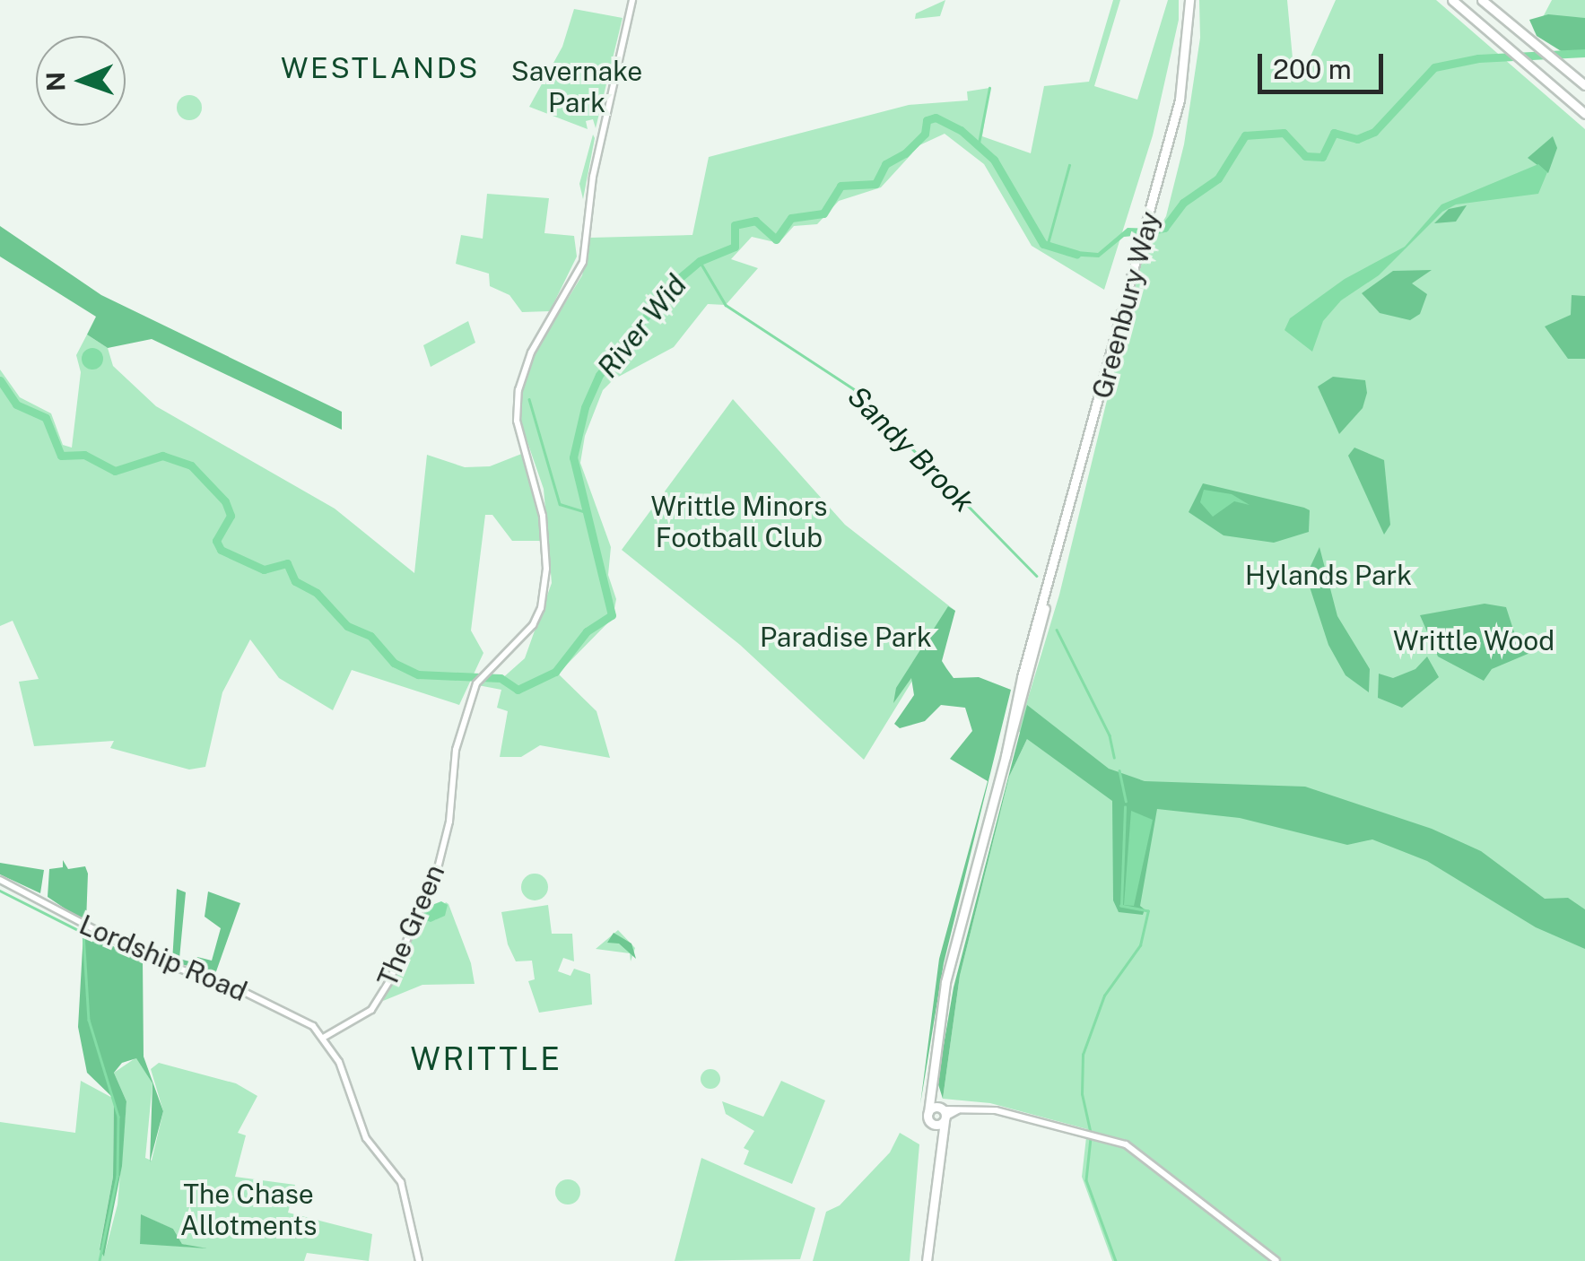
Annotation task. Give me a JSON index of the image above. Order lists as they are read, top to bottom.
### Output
{
  "streets": {
    "highway": ["Greenbury Way"],
    "street": ["The Green", "Lordship Road"]
  },
  "crossings": [
    ["The Green", "Lordship Road"]
  ],
  "districts": ["WESTLANDS", "WRITTLE"],
  "water": ["River Wid", "Sandy Brook"],
  "parks": [
    "Savernake Park",
    "Writtle Minors Football Club",
    "Hylands Park",
    "Paradise Park",
    "Writtle Wood",
    "The Chase Allotments"
  ],
  "scale_bar": "200 m",
  "north": "left"
}
